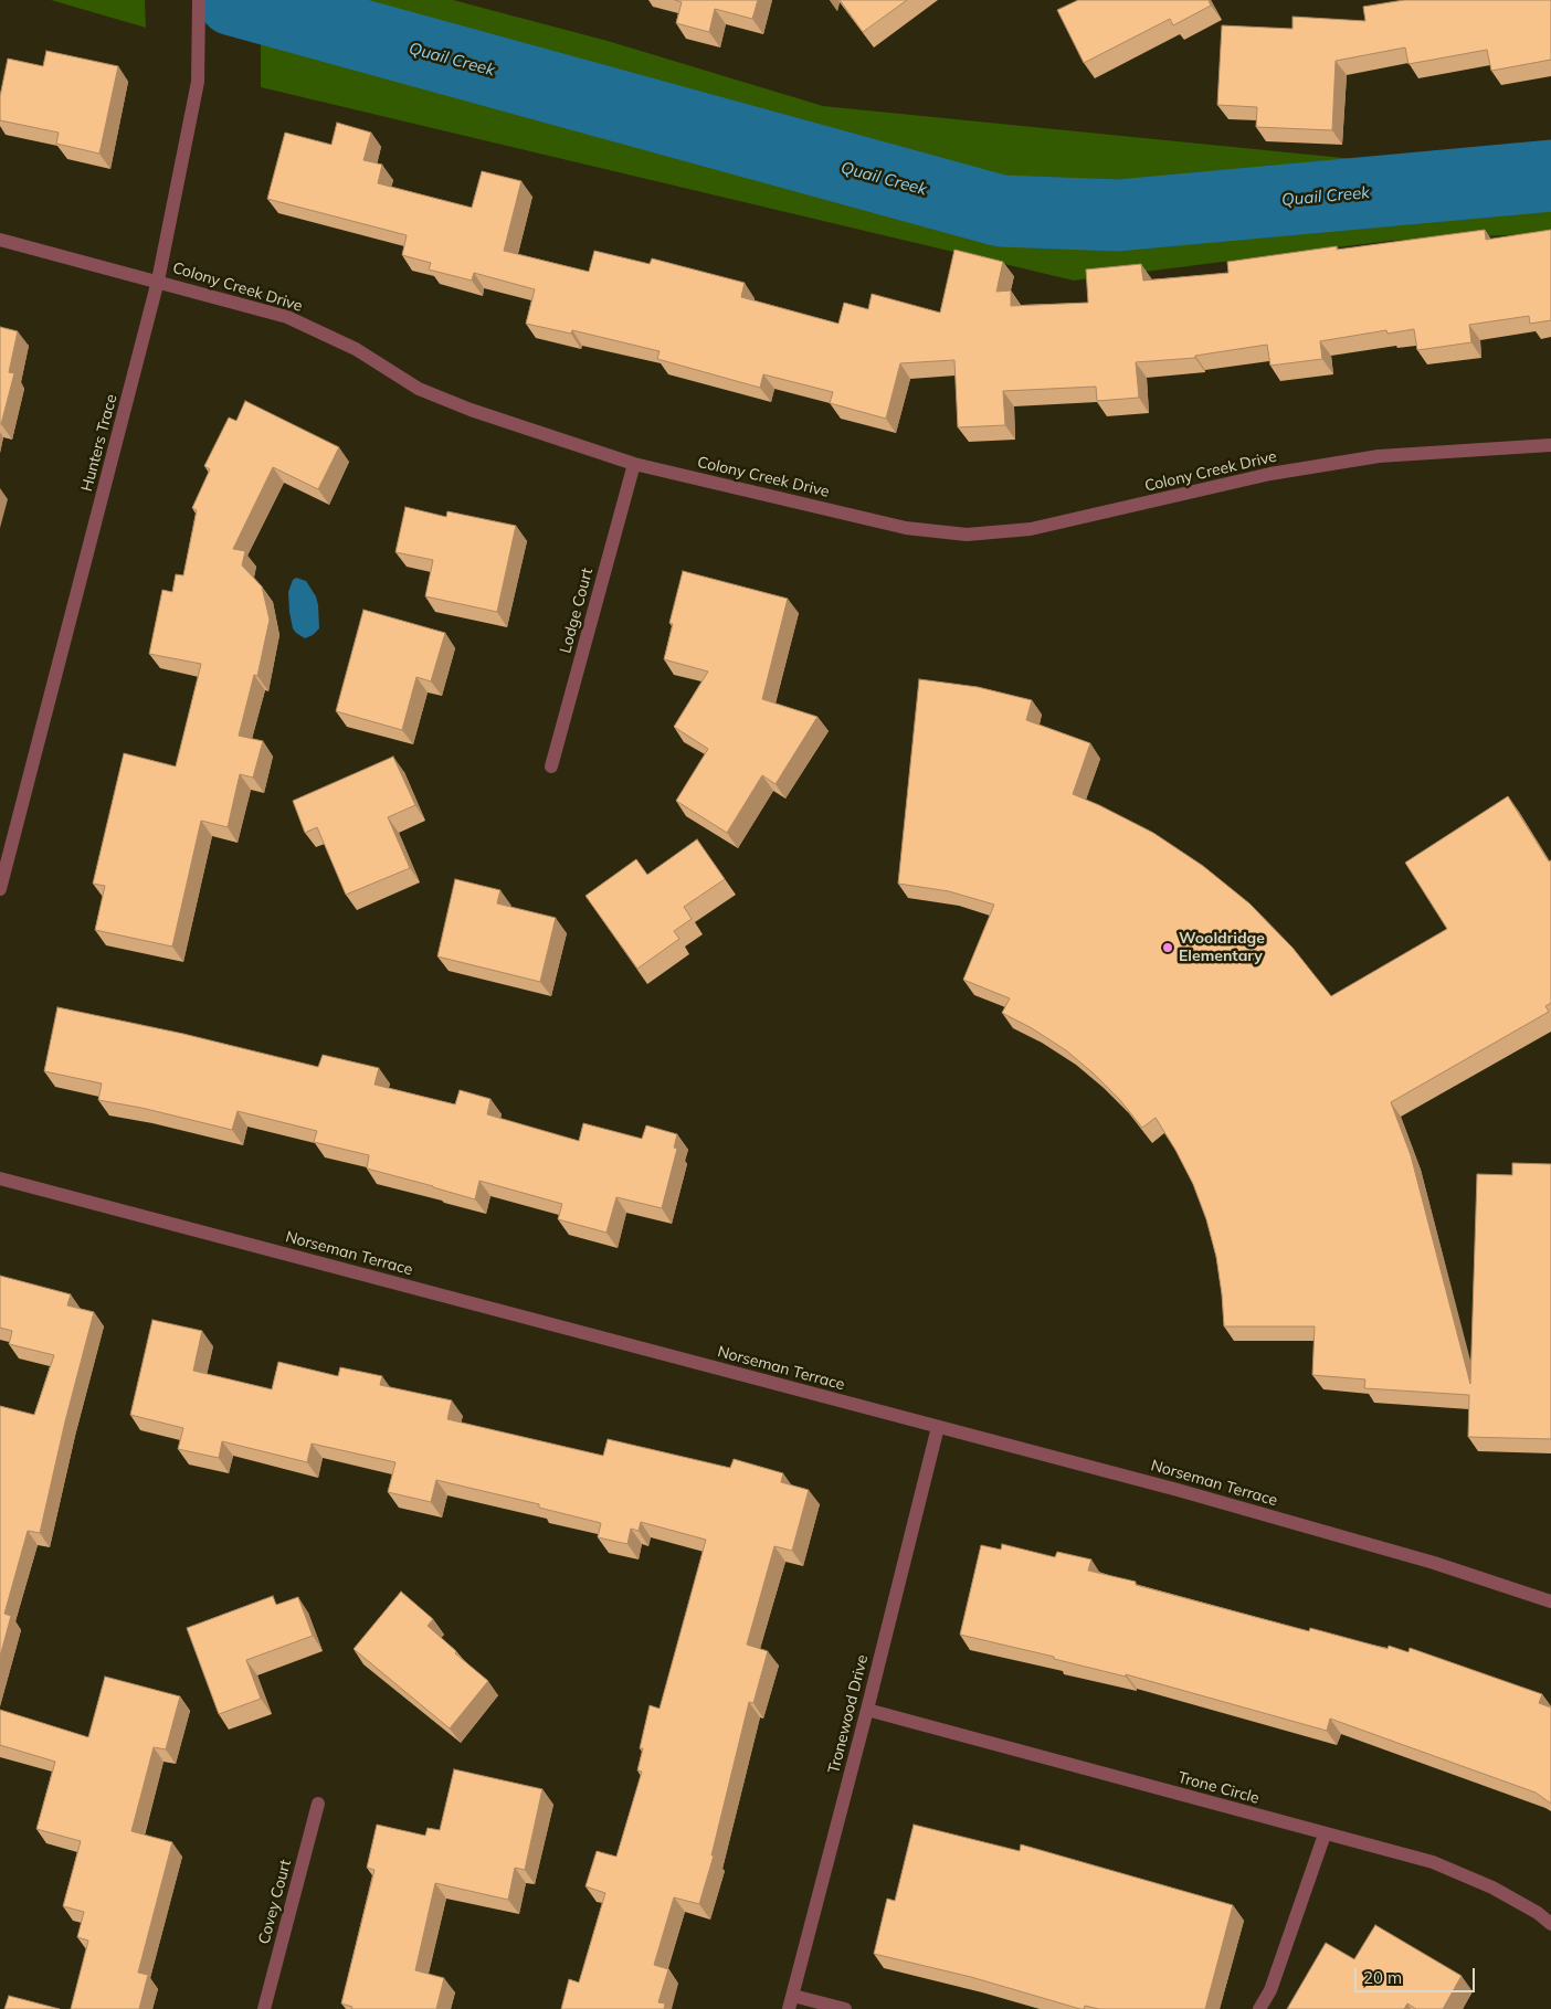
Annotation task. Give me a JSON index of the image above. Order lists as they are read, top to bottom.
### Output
{
  "streets": {
    "street": [
      "Colony Creek Drive",
      "Hunters Trace",
      "Lodge Court",
      "Norseman Terrace",
      "Tronewood Drive",
      "Trone Circle",
      "Covey Court"
    ]
  },
  "crossings": [
    ["Colony Creek Drive", "Hunters Trace"],
    ["Colony Creek Drive", "Lodge Court"],
    ["Norseman Terrace", "Tronewood Drive"],
    ["Tronewood Drive", "Trone Circle"]
  ],
  "water": ["Quail Creek"],
  "places": ["Wooldridge Elementary"],
  "scale_bar": "20 m"
}
